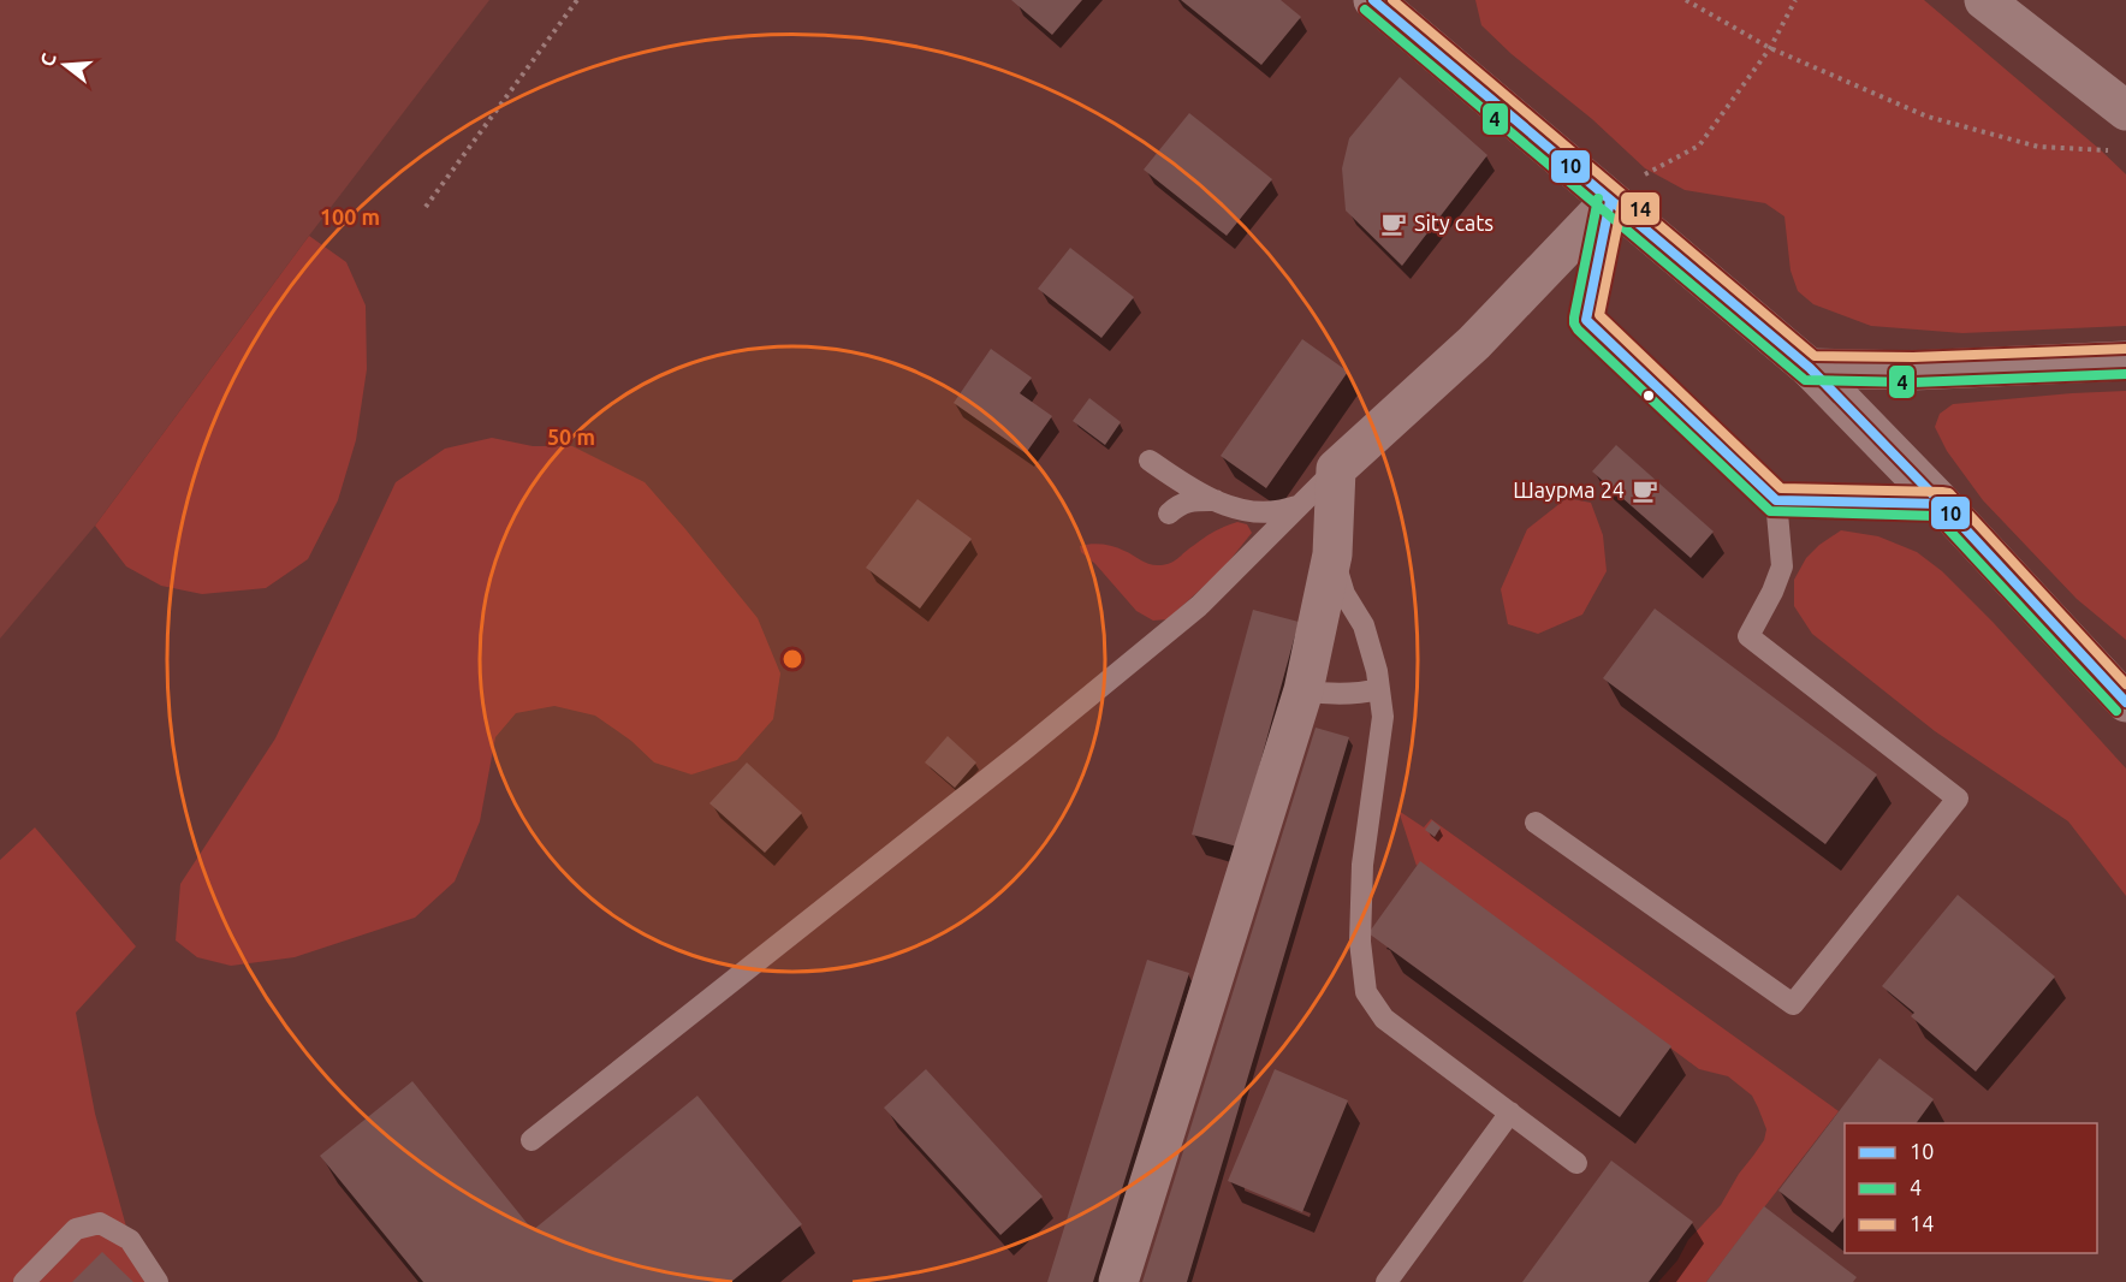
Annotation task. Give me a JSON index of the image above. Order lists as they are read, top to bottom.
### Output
{
  "places": {
    "cafe": ["Sity cats", "Шаурма 24"]
  },
  "lines": ["transit line 10", "transit line 14", "transit line 4"],
  "legend": ["10", "4", "14"],
  "north": "left",
  "rings": ["100 m", "50 m"]
}
